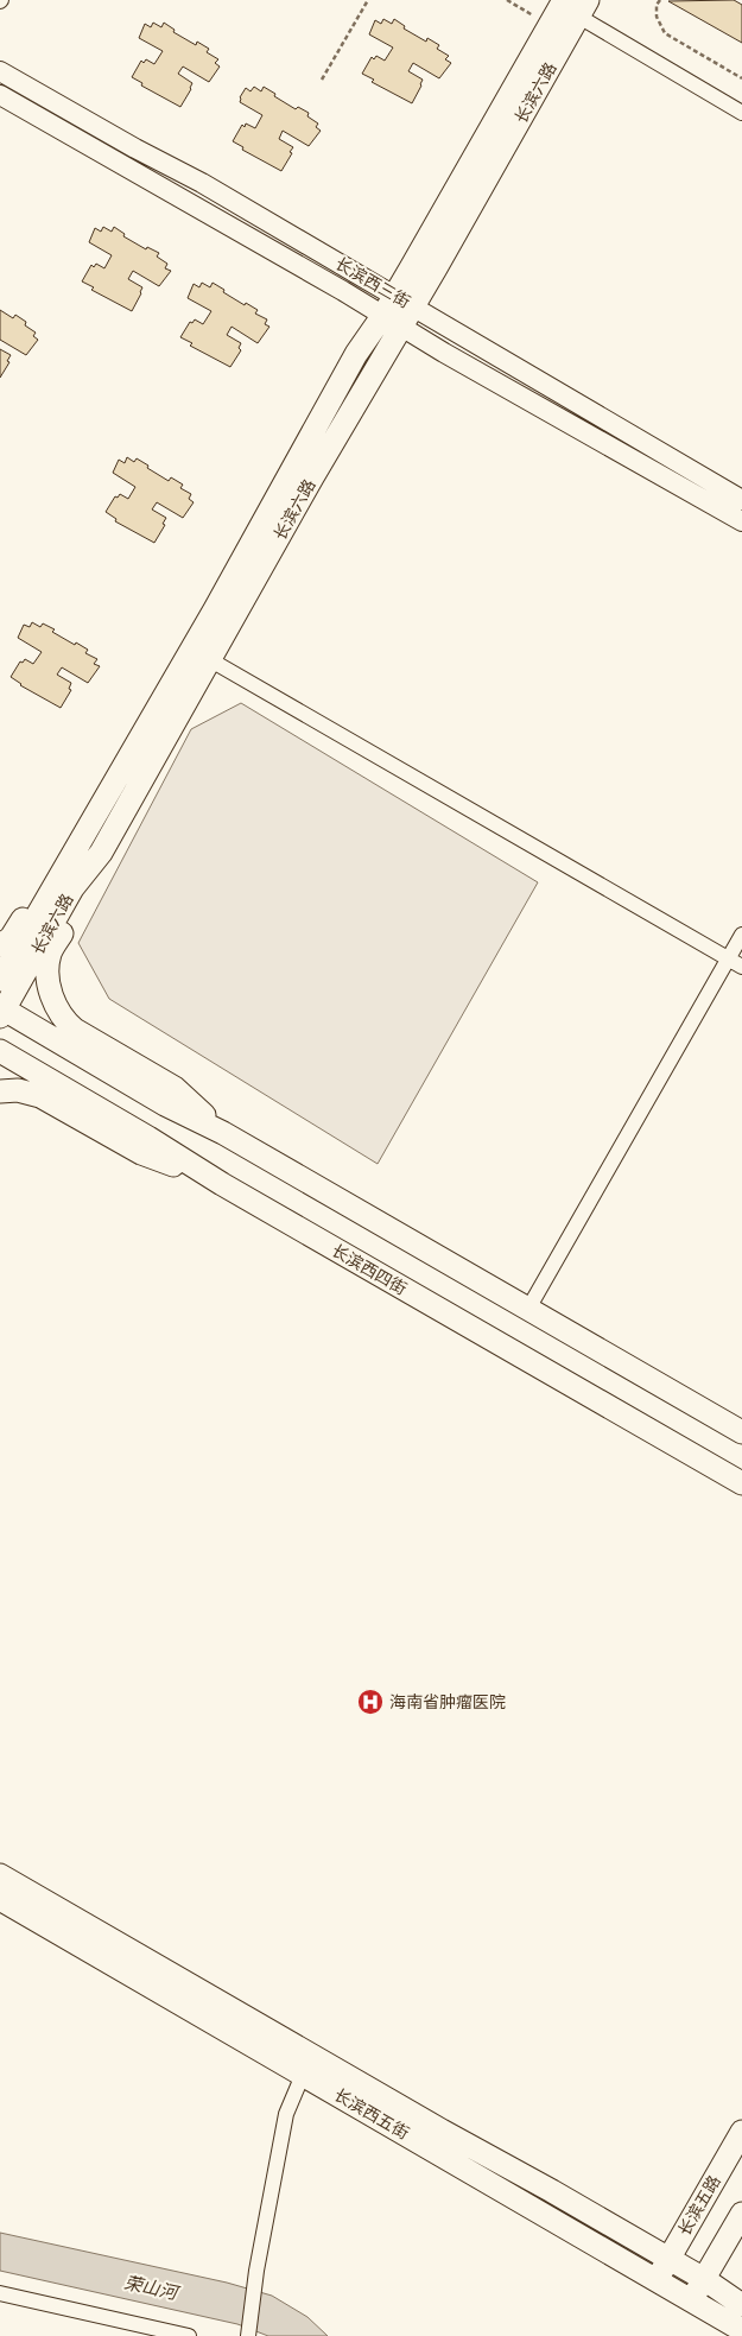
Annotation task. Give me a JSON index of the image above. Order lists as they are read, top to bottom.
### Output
{
  "streets": {
    "main road": [
      "长滨六路",
      "长滨西四街",
      "长滨西五街",
      "长滨五路"
    ],
    "street": ["长滨西三街"]
  },
  "crossings": [
    ["长滨六路", "长滨西三街"],
    ["长滨西五街", "长滨五路"]
  ],
  "water": ["荣山河"],
  "places": {
    "hospital": ["海南省肿瘤医院"]
  }
}
